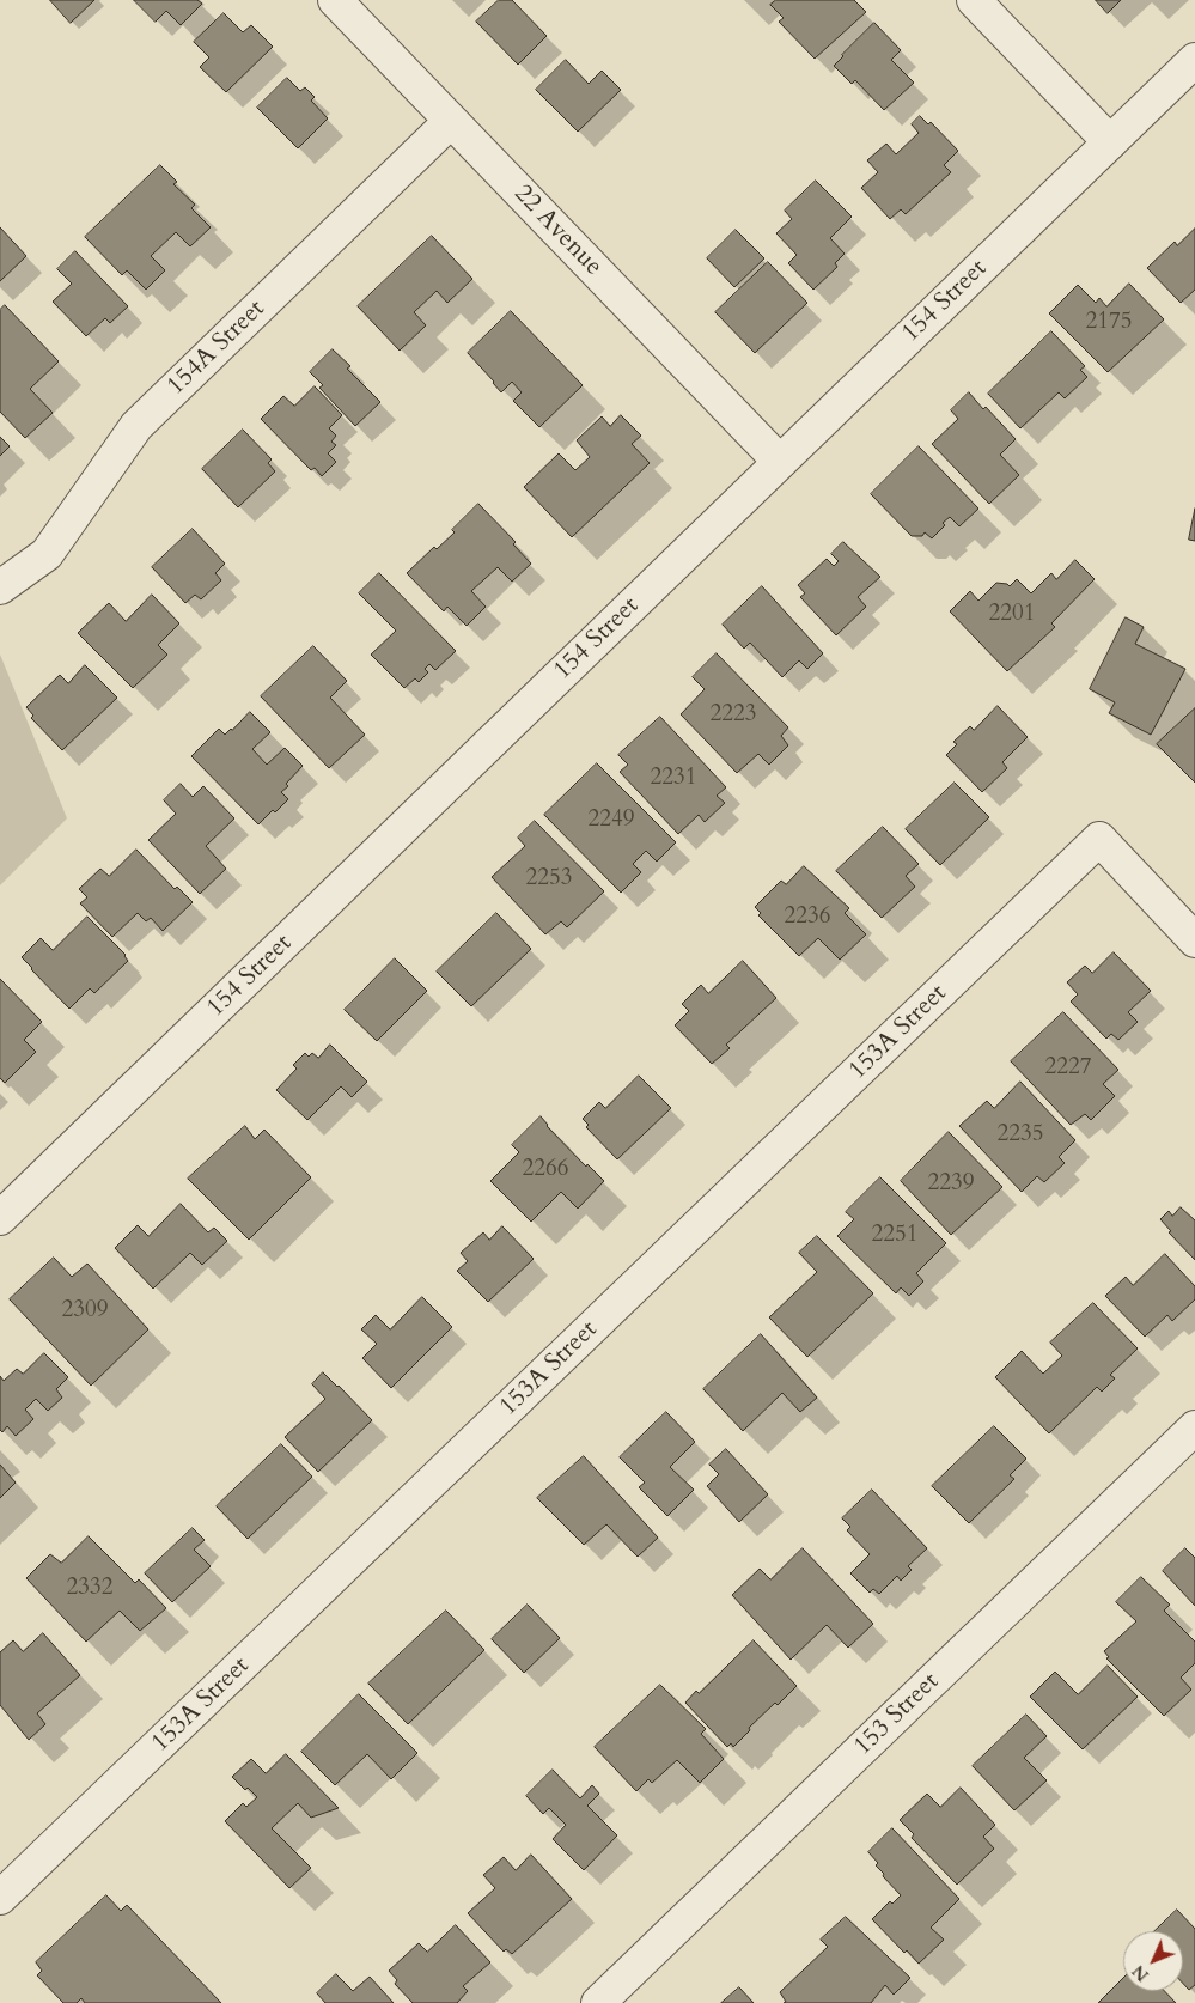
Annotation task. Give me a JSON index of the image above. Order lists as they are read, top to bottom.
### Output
{
  "streets": {
    "street": [
      "22 Avenue",
      "154 Street",
      "154A Street",
      "153A Street",
      "153 Street"
    ]
  },
  "crossings": [
    ["22 Avenue", "154 Street"],
    ["22 Avenue", "154A Street"]
  ],
  "house_numbers": [
    "2175",
    "2201",
    "2223",
    "2231",
    "2249",
    "2253",
    "2236",
    "2227",
    "2235",
    "2266",
    "2239",
    "2251",
    "2309",
    "2332"
  ],
  "north": "bottom left"
}
